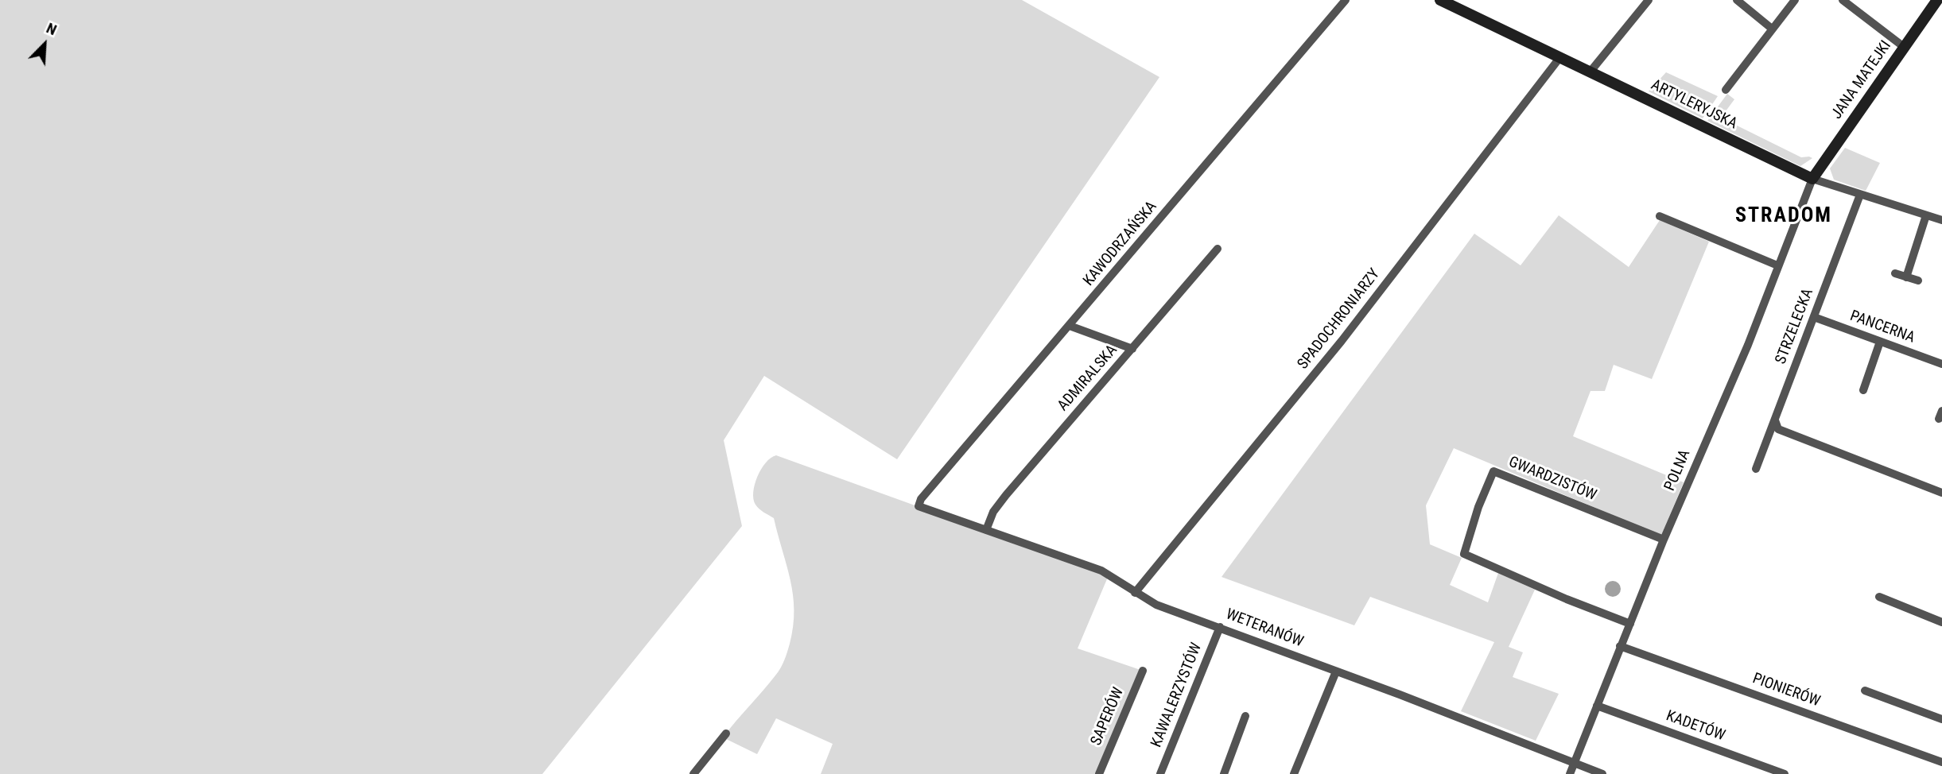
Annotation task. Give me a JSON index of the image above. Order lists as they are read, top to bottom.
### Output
{
  "streets": {
    "street": [
      "JANA MATEJKI",
      "ARTYLERYJSKA",
      "KAWODRZAŃSKA",
      "SPADOCHRONIARZY",
      "STRZELECKA",
      "PANCERNA",
      "ADMIRALSKA",
      "POLNA",
      "GWARDZISTÓW",
      "WETERANÓW",
      "PIONIERÓW",
      "KAWALERZYSTÓW",
      "SAPERÓW",
      "KADETÓW"
    ]
  },
  "crossings": [
    ["JANA MATEJKI", "ARTYLERYJSKA"],
    ["JANA MATEJKI", "POLNA"],
    ["ARTYLERYJSKA", "SPADOCHRONIARZY"],
    ["ARTYLERYJSKA", "STRZELECKA"],
    ["ARTYLERYJSKA", "POLNA"],
    ["KAWODRZAŃSKA", "WETERANÓW"],
    ["SPADOCHRONIARZY", "WETERANÓW"],
    ["STRZELECKA", "PANCERNA"],
    ["ADMIRALSKA", "WETERANÓW"],
    ["POLNA", "GWARDZISTÓW"],
    ["POLNA", "WETERANÓW"],
    ["POLNA", "PIONIERÓW"],
    ["POLNA", "KADETÓW"],
    ["WETERANÓW", "KAWALERZYSTÓW"]
  ],
  "districts": ["STRADOM"],
  "north": "top right"
}
